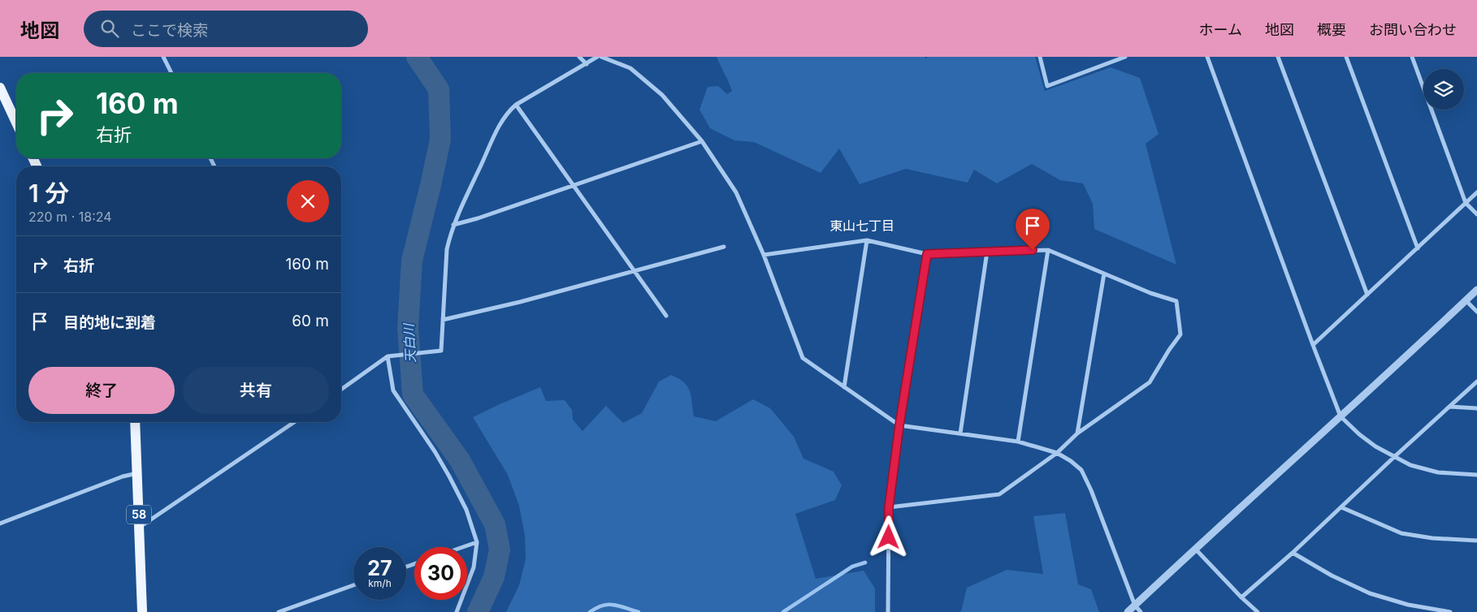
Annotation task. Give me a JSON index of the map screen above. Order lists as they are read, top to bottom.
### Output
{
  "streets": {
    "main road": ["58"]
  },
  "districts": ["東山七丁目"],
  "water": ["天白川"],
  "page": {
    "header": "地図",
    "search": "ここで検索",
    "nav": [
      "ホーム",
      "地図",
      "概要",
      "お問い合わせ"
    ],
    "turn": ["160 m", "右折"],
    "heading": ["1 分", "220 m · 18:24"],
    "list": [
      {
        "name": "右折",
        "value": "160 m"
      },
      {
        "name": "目的地に到着",
        "value": "60 m"
      }
    ],
    "buttons": ["終了", "共有"],
    "speed": "27 km/h",
    "limit": "30"
  }
}
